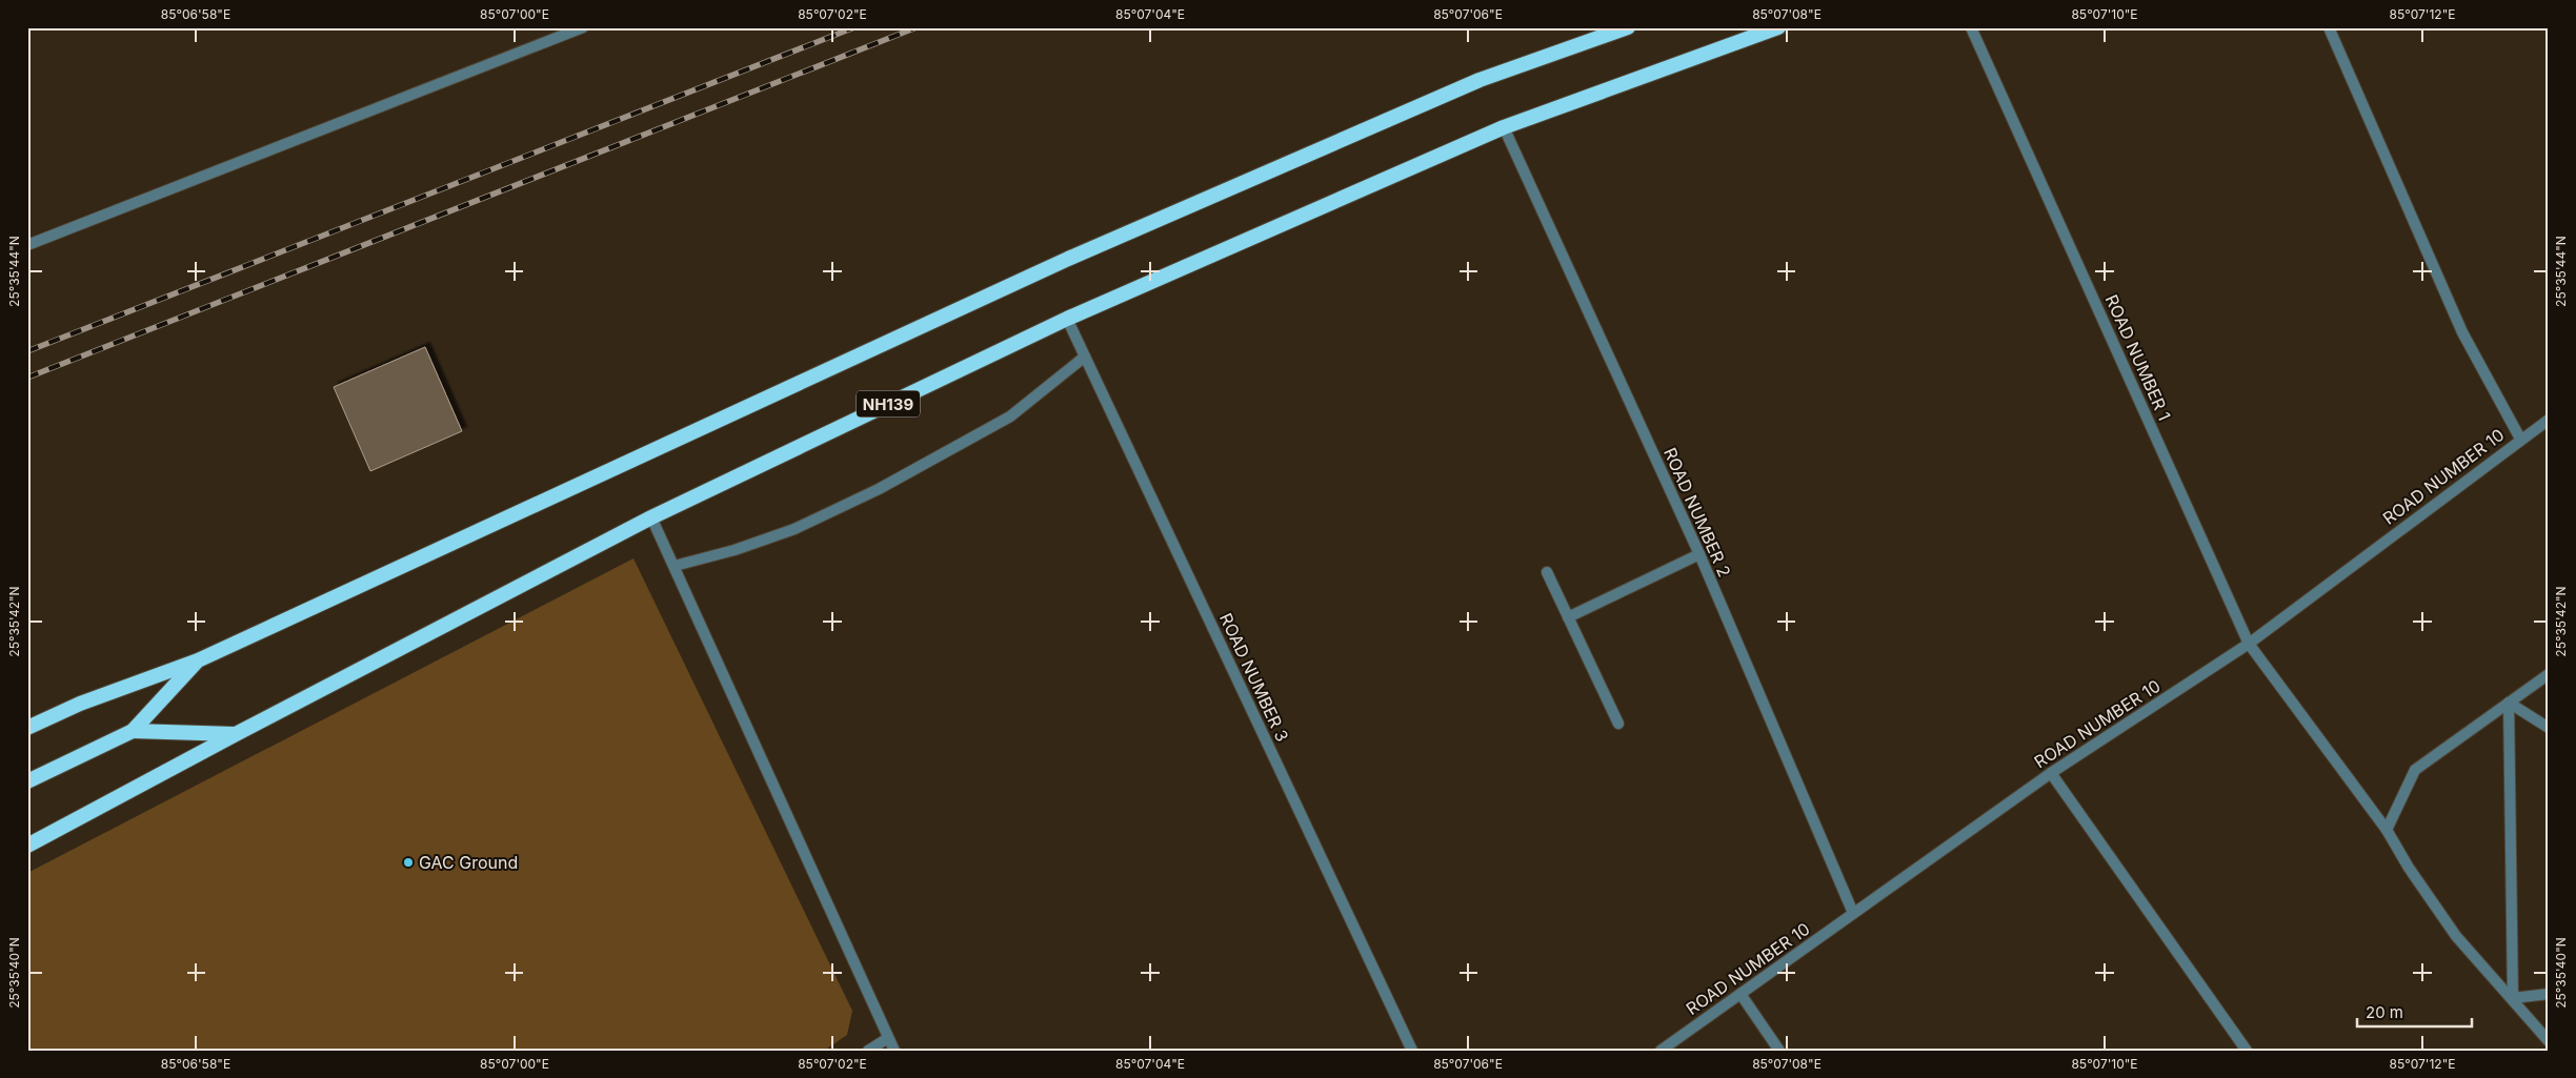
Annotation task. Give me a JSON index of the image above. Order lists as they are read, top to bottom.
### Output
{
  "streets": {
    "highway": ["NH139"],
    "street": [
      "ROAD NUMBER 1",
      "ROAD NUMBER 10",
      "ROAD NUMBER 2",
      "ROAD NUMBER 3"
    ]
  },
  "crossings": [
    ["ROAD NUMBER 1", "ROAD NUMBER 10"],
    ["NH139", "ROAD NUMBER 2"],
    ["NH139", "ROAD NUMBER 3"],
    ["ROAD NUMBER 10", "ROAD NUMBER 2"]
  ],
  "places": ["GAC Ground"],
  "scale_bar": "20 m",
  "coordinates": [
    "85°06'58\"E",
    "85°07'00\"E",
    "85°07'02\"E",
    "85°07'04\"E",
    "85°07'06\"E",
    "85°07'08\"E",
    "85°07'10\"E",
    "85°07'12\"E",
    "25°35'44\"N",
    "25°35'42\"N",
    "25°35'40\"N"
  ]
}
